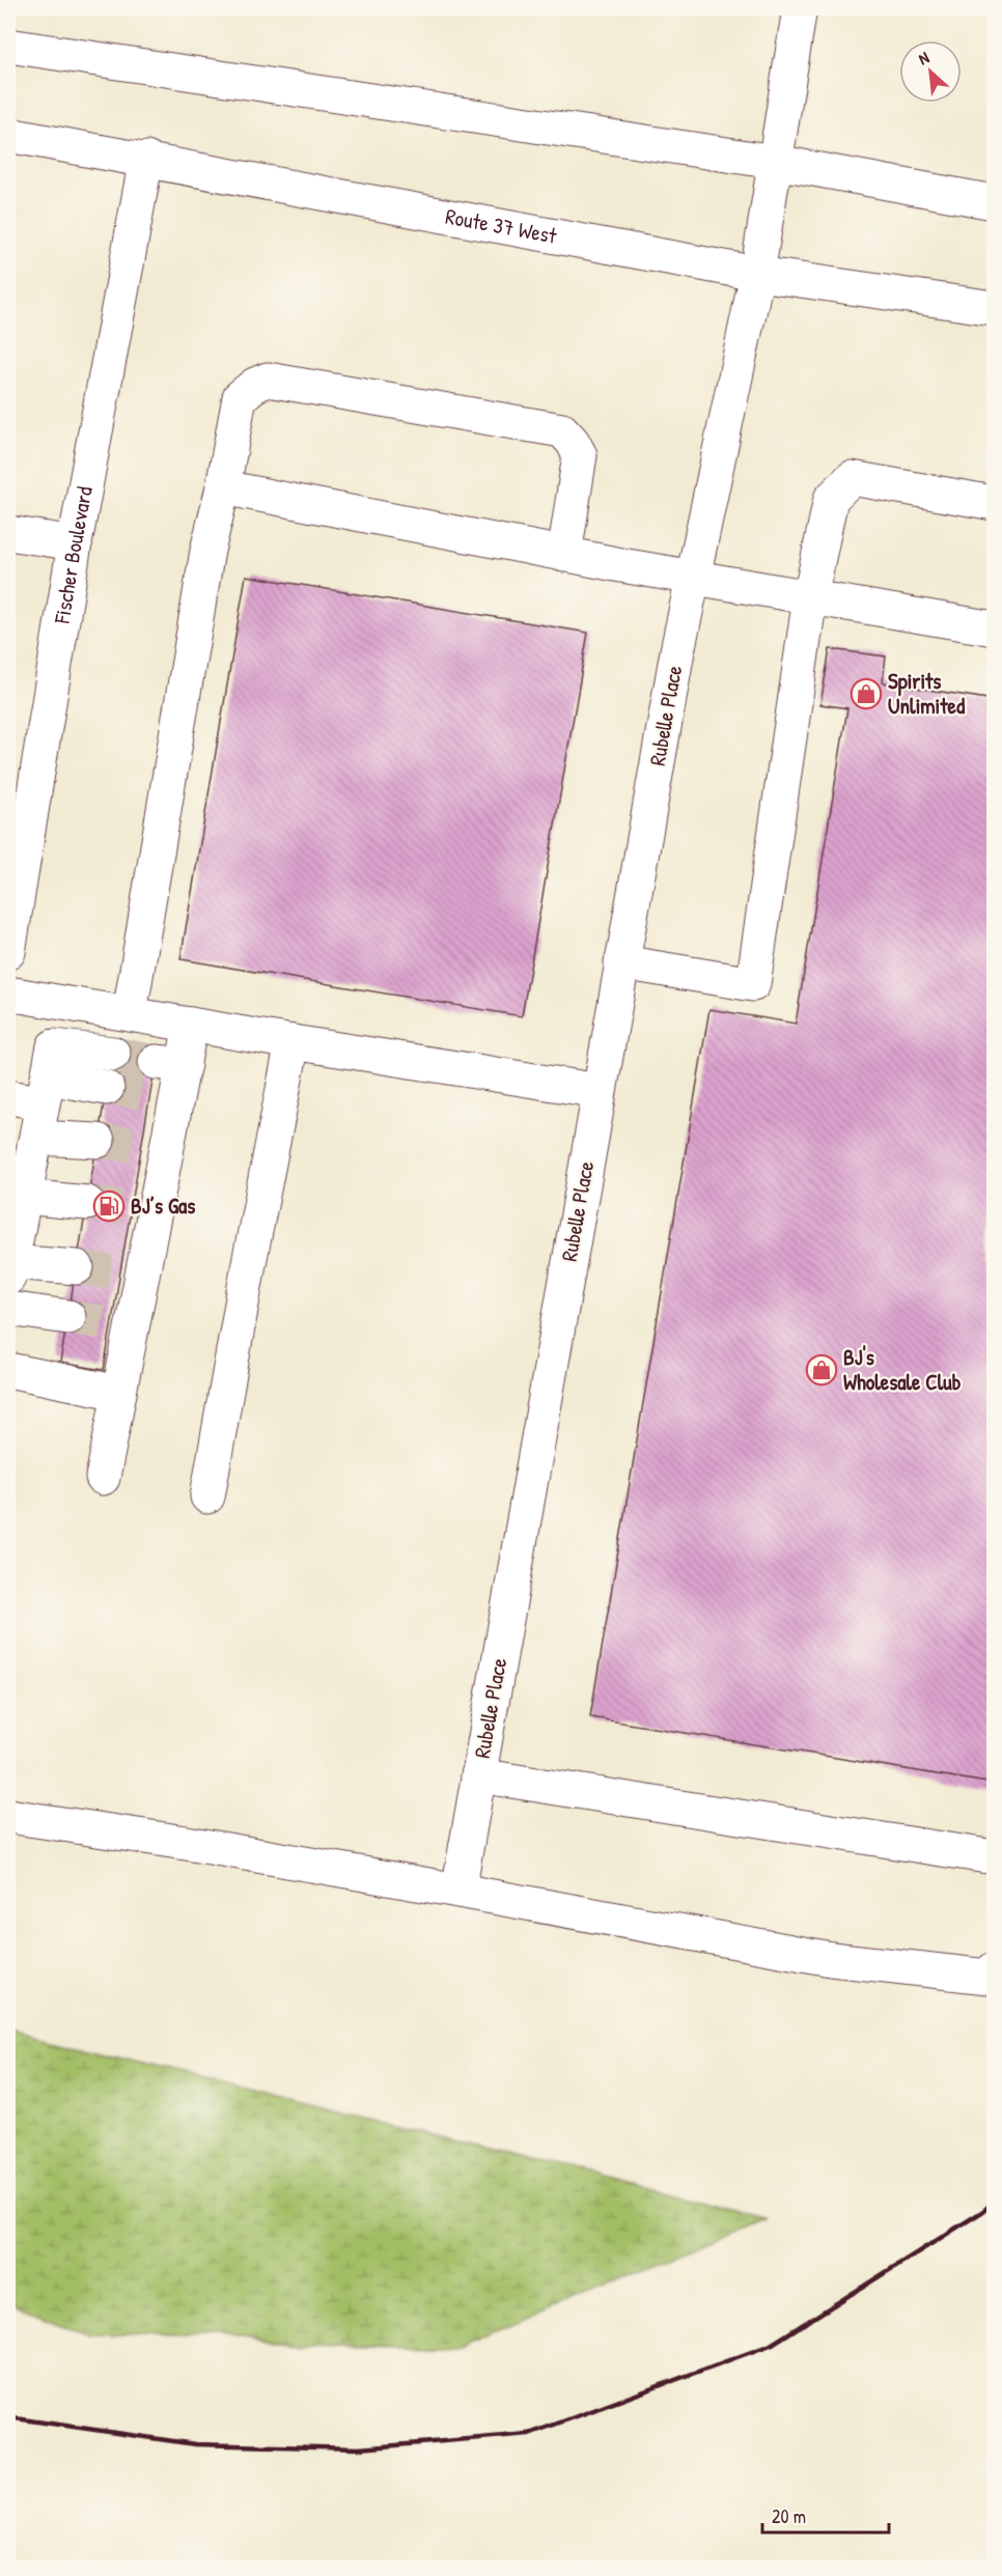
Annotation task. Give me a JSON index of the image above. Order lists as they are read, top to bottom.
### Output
{
  "streets": {
    "main road": ["Route 37 West", "Fischer Boulevard", "Rubelle Place"]
  },
  "crossings": [
    ["Route 37 West", "Fischer Boulevard"],
    ["Route 37 West", "Rubelle Place"]
  ],
  "places": {
    "shop": ["Spirits Unlimited", "BJ's Wholesale Club"],
    "fuel station": ["BJ’s Gas"]
  },
  "scale_bar": "20 m",
  "north": "top left"
}
